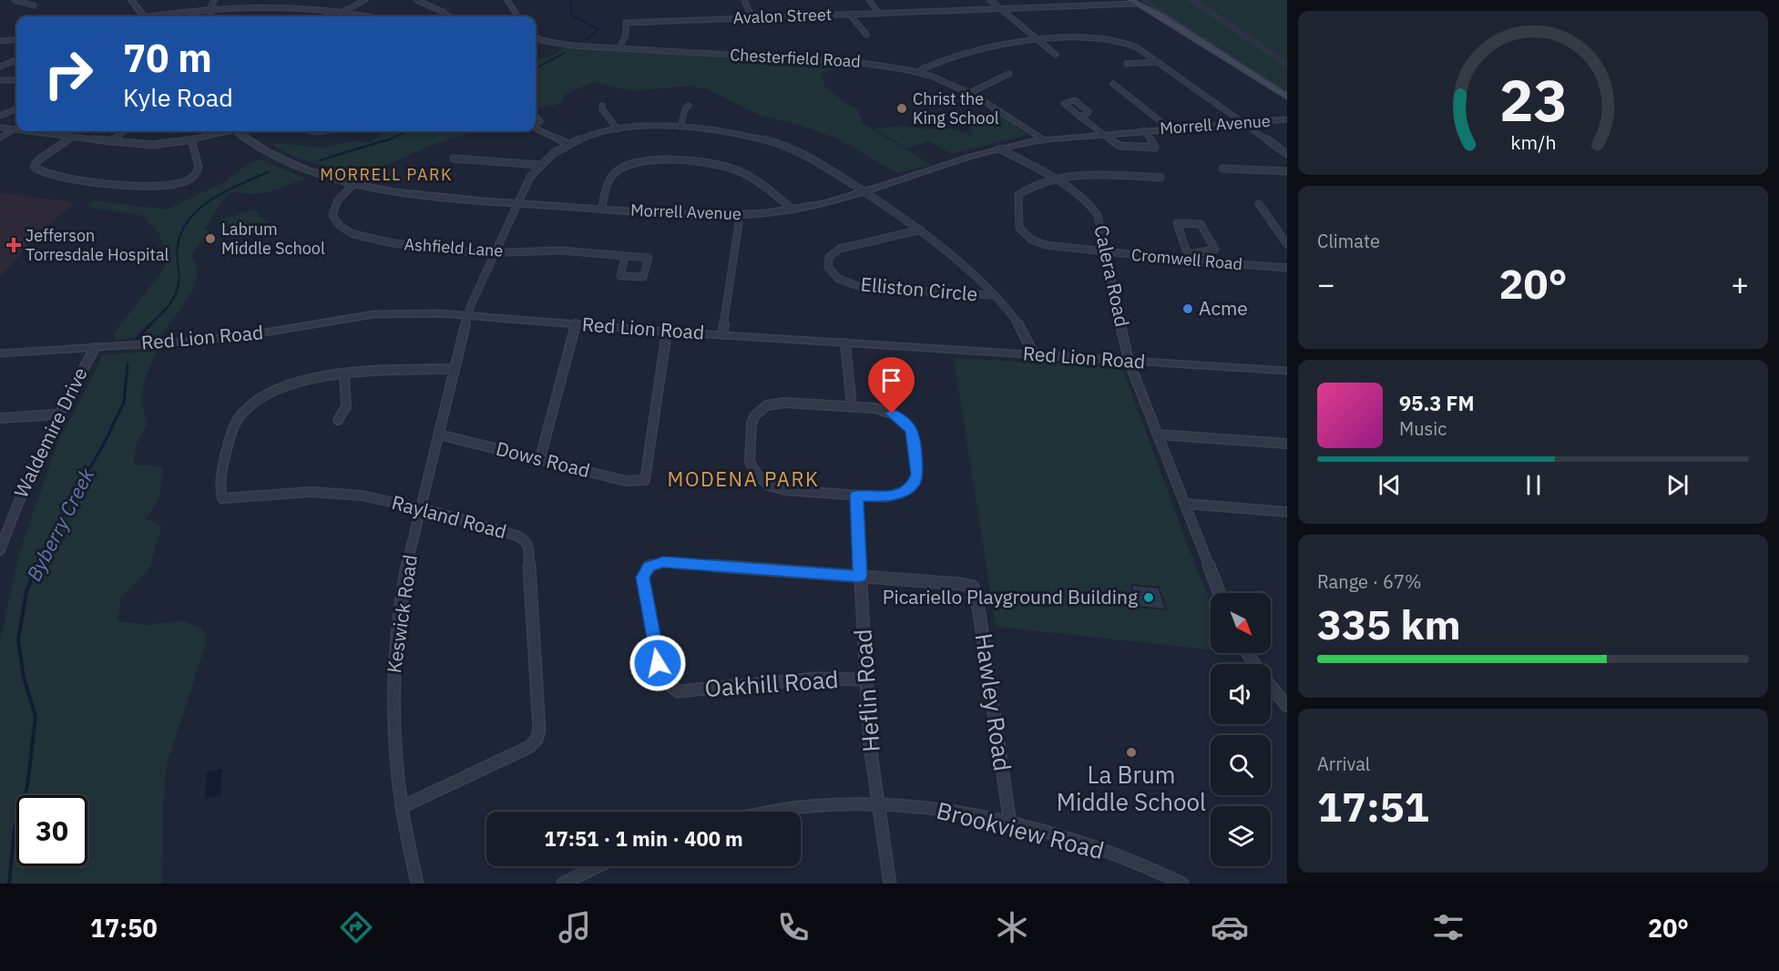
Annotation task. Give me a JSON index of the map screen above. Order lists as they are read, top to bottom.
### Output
{
  "streets": {
    "street": [
      "Avalon Street",
      "Chesterfield Road",
      "Morrell Avenue",
      "Ashfield Lane",
      "Cromwell Road",
      "Calera Road",
      "Elliston Circle",
      "Red Lion Road",
      "Waldemire Drive",
      "Dows Road",
      "Rayland Road",
      "Keswick Road",
      "Oakhill Road",
      "Heflin Road",
      "Hawley Road",
      "Brookview Road"
    ]
  },
  "crossings": [
    ["Avalon Street", "Chesterfield Road"],
    ["Chesterfield Road", "Morrell Avenue"],
    ["Morrell Avenue", "Ashfield Lane"],
    ["Morrell Avenue", "Calera Road"],
    ["Morrell Avenue", "Keswick Road"],
    ["Ashfield Lane", "Keswick Road"],
    ["Cromwell Road", "Calera Road"],
    ["Calera Road", "Red Lion Road"],
    ["Red Lion Road", "Waldemire Drive"],
    ["Red Lion Road", "Dows Road"],
    ["Red Lion Road", "Keswick Road"],
    ["Dows Road", "Keswick Road"],
    ["Rayland Road", "Keswick Road"],
    ["Oakhill Road", "Heflin Road"],
    ["Oakhill Road", "Hawley Road"],
    ["Heflin Road", "Hawley Road"],
    ["Heflin Road", "Brookview Road"],
    ["Hawley Road", "Brookview Road"]
  ],
  "districts": ["MORRELL PARK", "MODENA PARK"],
  "water": ["Byberry Creek"],
  "places": {
    "other": [
      "Christ the King School",
      "Labrum Middle School",
      "Acme",
      "Picariello Playground Building",
      "La Brum Middle School"
    ],
    "health": ["Jefferson Torresdale Hospital"]
  },
  "north": "bottom right",
  "page": {
    "turn": ["70 m", "Kyle Road"],
    "tile": [
      "Climate",
      ["Range · 67%", "335 km"],
      ["Arrival", "17:51"]
    ],
    "heat": ["−", "20°", "+"],
    "song": ["95.3 FM", "Music"],
    "limit": "30",
    "trip": "17:51 · 1 min · 400 m",
    "tabs": ["17:50", "20°"],
    "gauge": ["23", "km/h"]
  }
}
